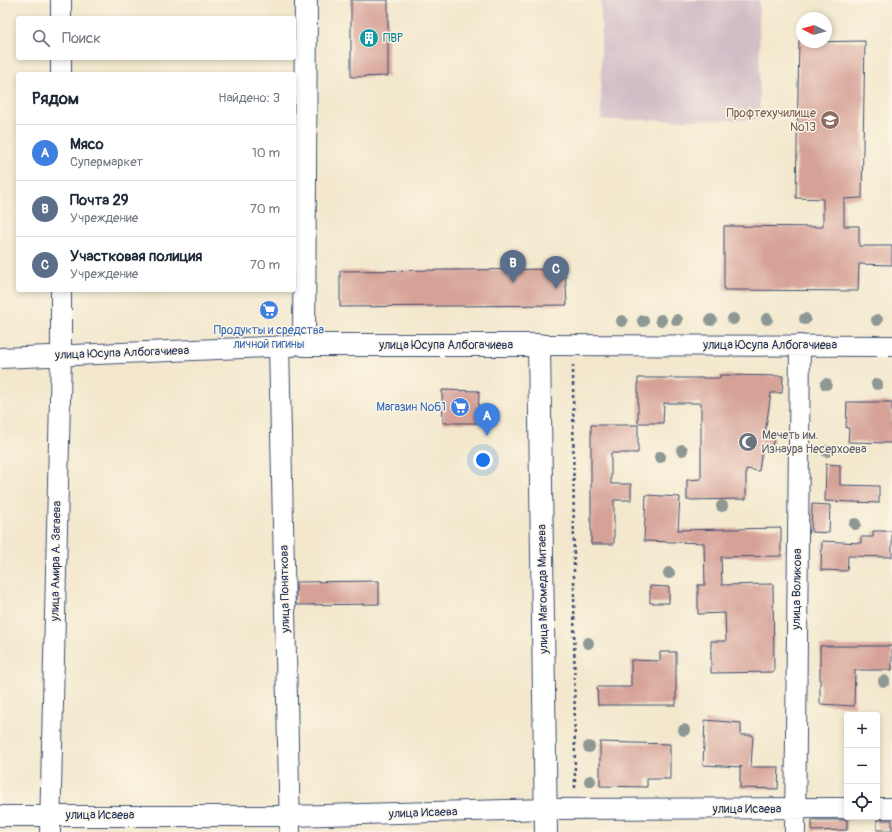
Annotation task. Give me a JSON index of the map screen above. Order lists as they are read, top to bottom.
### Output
{
  "streets": {
    "street": [
      "улица Юсупа Албогачиева",
      "улица Амира А. Загаева",
      "улица Поняткова",
      "улица Магомеда Митаева",
      "улица Воликова",
      "улица Исаева"
    ]
  },
  "crossings": [
    ["улица Юсупа Албогачиева", "улица Амира А. Загаева"],
    ["улица Юсупа Албогачиева", "улица Поняткова"],
    ["улица Юсупа Албогачиева", "улица Магомеда Митаева"],
    ["улица Юсупа Албогачиева", "улица Воликова"],
    ["улица Амира А. Загаева", "улица Исаева"],
    ["улица Поняткова", "улица Исаева"],
    ["улица Магомеда Митаева", "улица Исаева"],
    ["улица Воликова", "улица Исаева"]
  ],
  "places": {
    "building": ["ПВР"],
    "school or university": ["Профтехучилище №13"],
    "supermarket": ["Продукты и средства личной гигины", "Магазин №61"],
    "mosque": ["Мечеть им. Изнаура Несерхоева"]
  },
  "north": "left",
  "page": {
    "search": "Поиск",
    "heading": ["Рядом", "Найдено: 3"],
    "list": [
      {
        "mark": "A",
        "name": "Мясо",
        "note": "Супермаркет",
        "value": "10 m"
      },
      {
        "mark": "B",
        "name": "Почта 29",
        "note": "Учреждение",
        "value": "70 m"
      },
      {
        "mark": "C",
        "name": "Участковая полиция",
        "note": "Учреждение",
        "value": "70 m"
      }
    ],
    "pins": ["B", "C", "A"],
    "map_buttons": ["+", "−"]
  }
}
